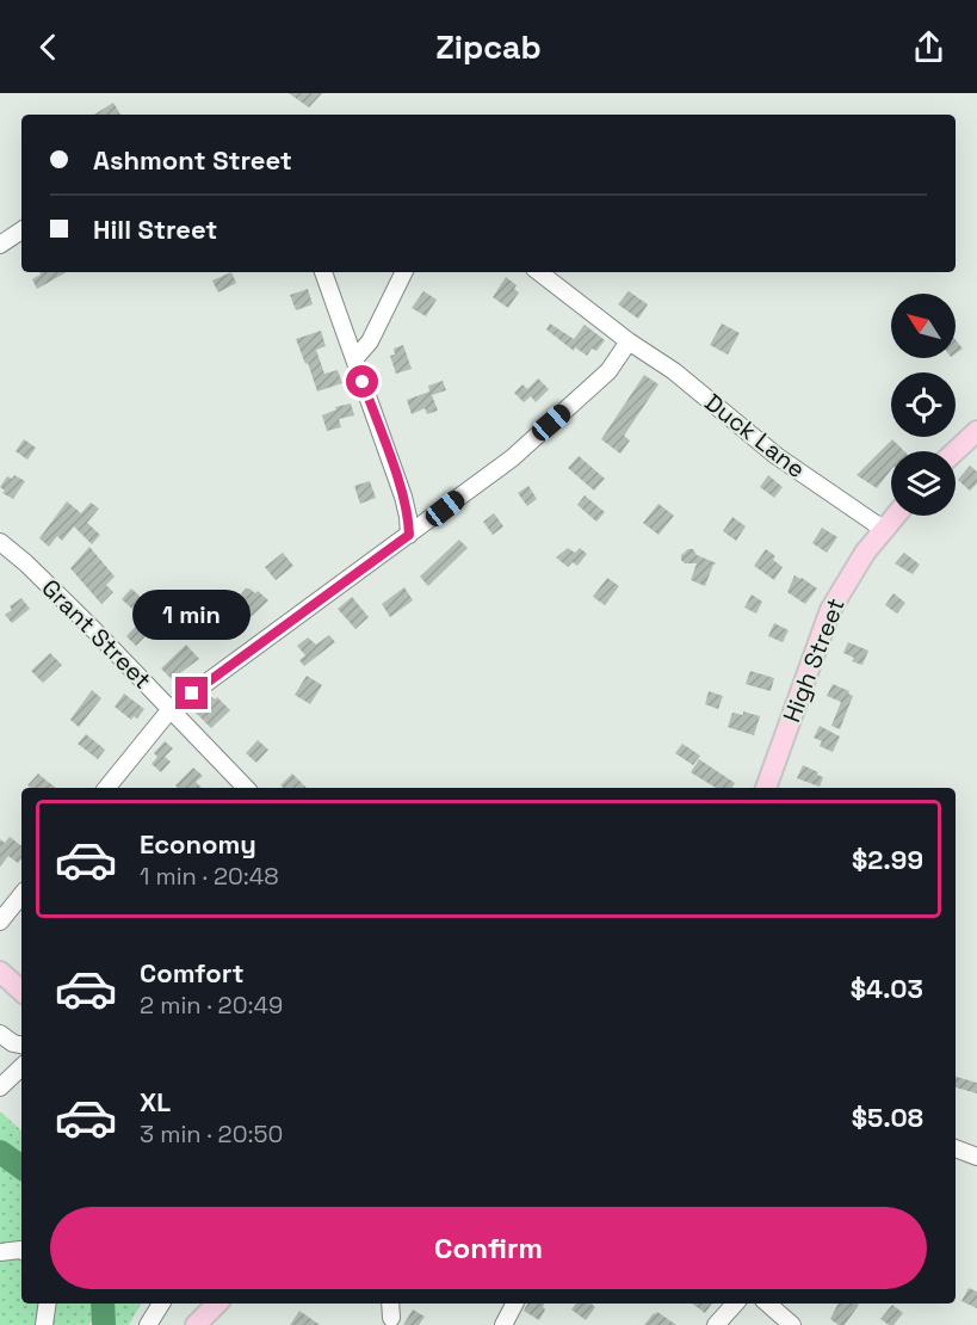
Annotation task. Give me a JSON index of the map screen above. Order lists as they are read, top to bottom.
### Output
{
  "streets": {
    "main road": ["High Street"],
    "street": ["Duck Lane", "Grant Street"]
  },
  "crossings": [
    ["Duck Lane", "High Street"]
  ],
  "north": "top left",
  "page": {
    "header": "Zipcab",
    "banner": ["Ashmont Street", "Hill Street"],
    "bubble": "1 min",
    "list": [
      {
        "name": "Economy",
        "note": "1 min · 20:48",
        "value": "$2.99"
      },
      {
        "name": "Comfort",
        "note": "2 min · 20:49",
        "value": "$4.03"
      },
      {
        "name": "XL",
        "note": "3 min · 20:50",
        "value": "$5.08"
      }
    ],
    "buttons": "Confirm"
  }
}
